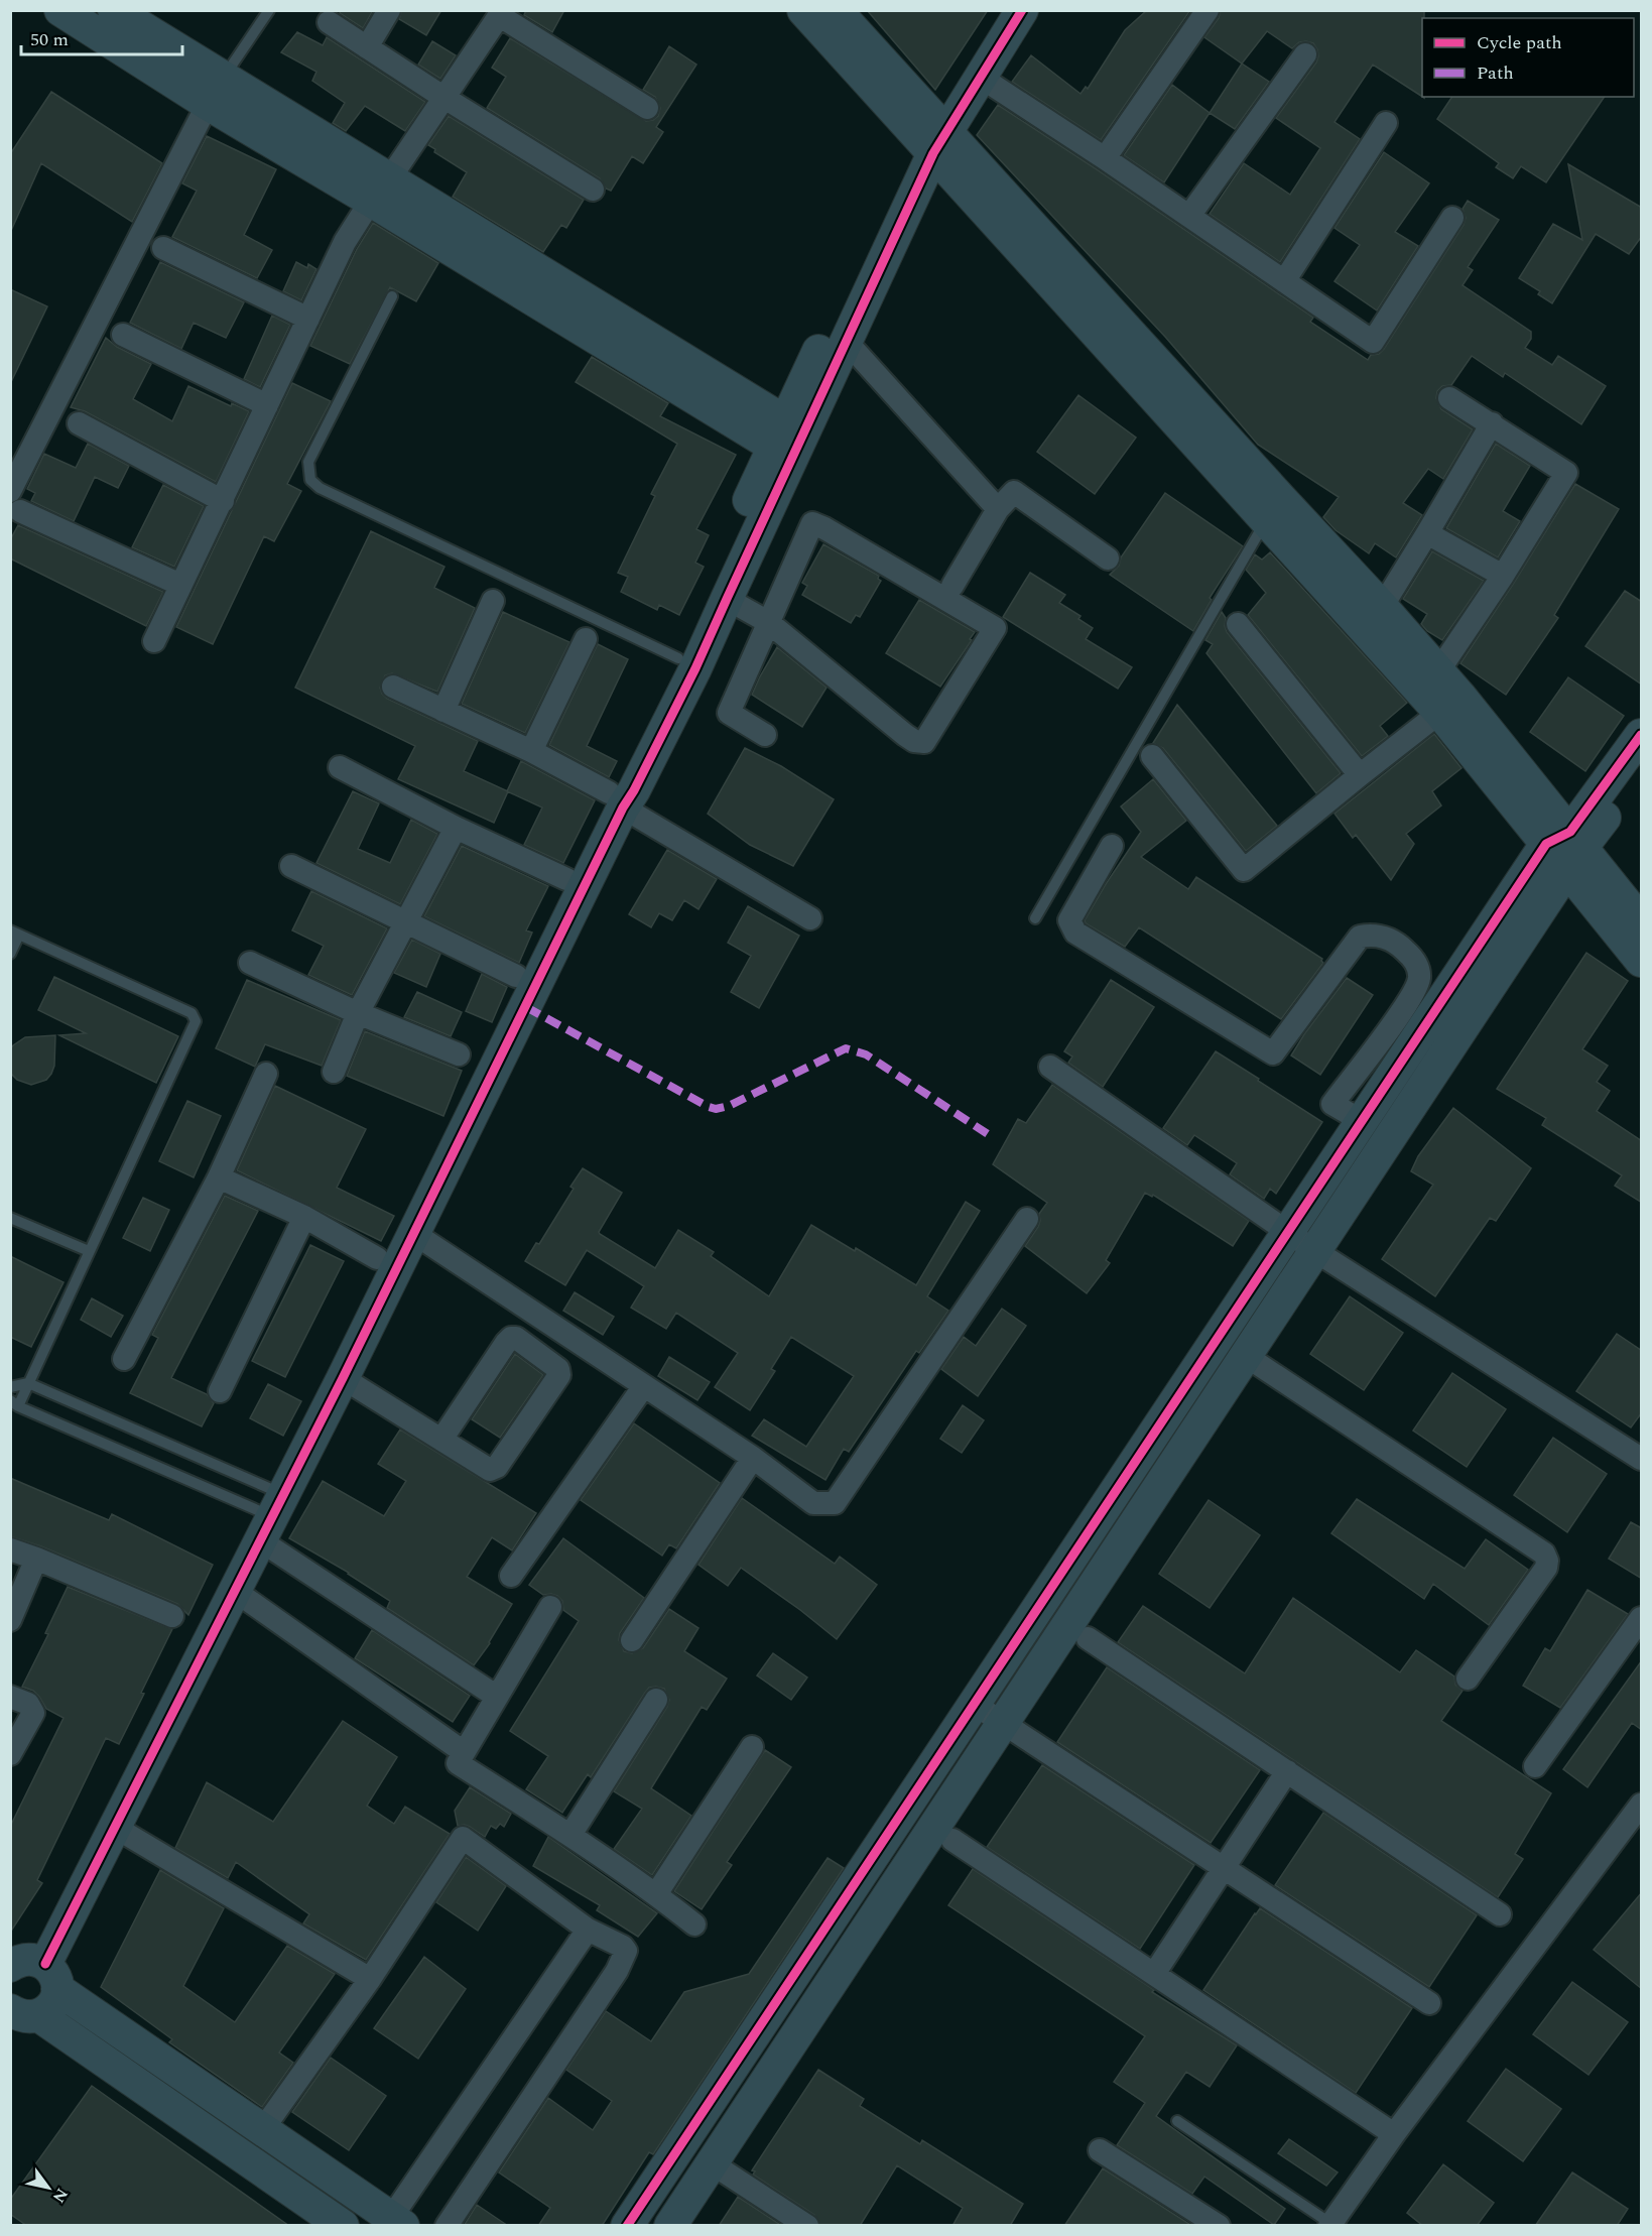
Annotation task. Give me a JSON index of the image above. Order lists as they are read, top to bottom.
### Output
{
  "legend": ["Cycle path", "Path"],
  "scale_bar": "50 m",
  "north": "bottom right"
}
